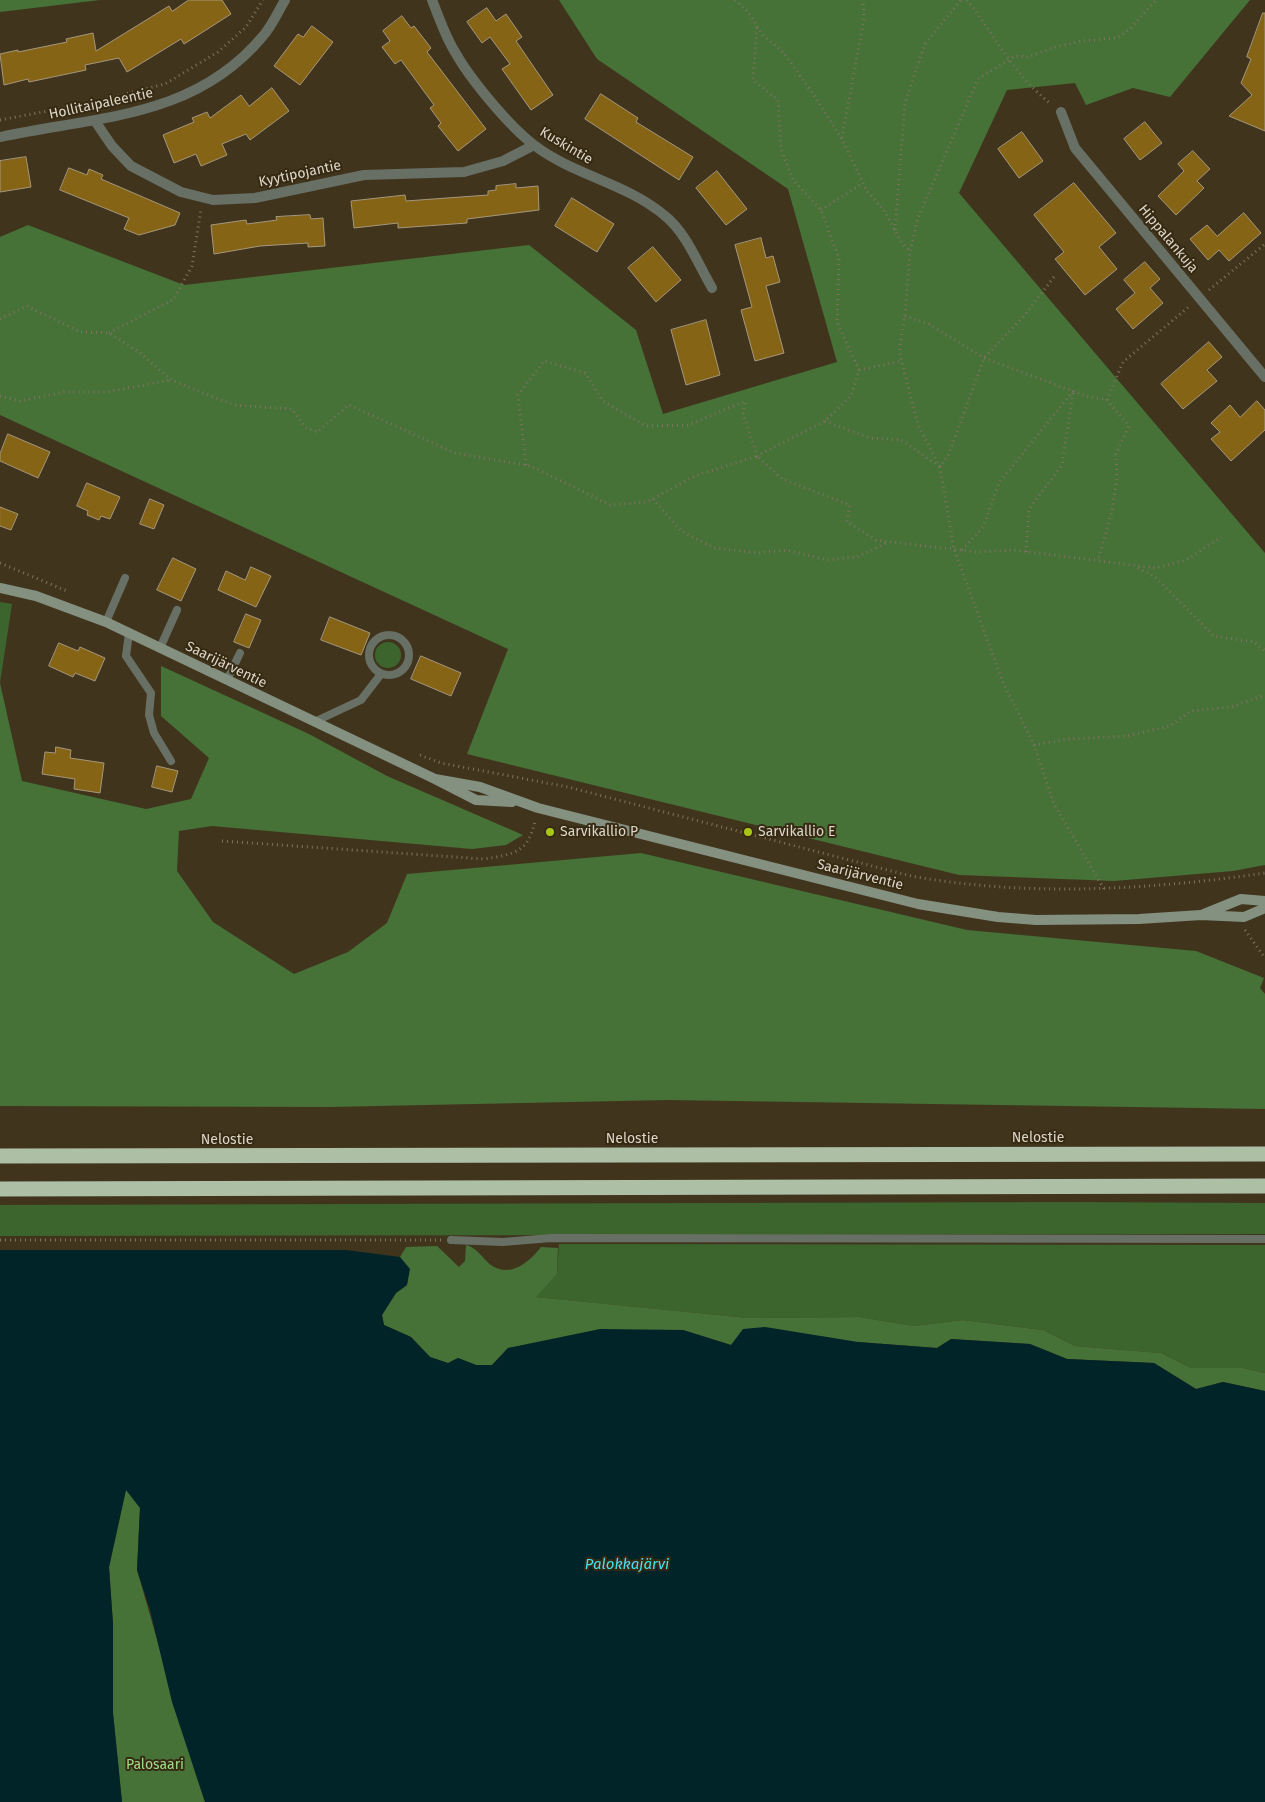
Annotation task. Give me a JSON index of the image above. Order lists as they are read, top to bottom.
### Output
{
  "streets": {
    "highway": ["Nelostie"],
    "main road": ["Saarijärventie"],
    "street": [
      "Hollitaipaleentie",
      "Kuskintie",
      "Kyytipojantie",
      "Hippalankuja"
    ]
  },
  "crossings": [
    ["Hollitaipaleentie", "Kyytipojantie"],
    ["Kuskintie", "Kyytipojantie"]
  ],
  "water": ["Palokkajärvi"],
  "parks": ["Palosaari"],
  "places": ["Sarvikallio P", "Sarvikallio E"]
}
